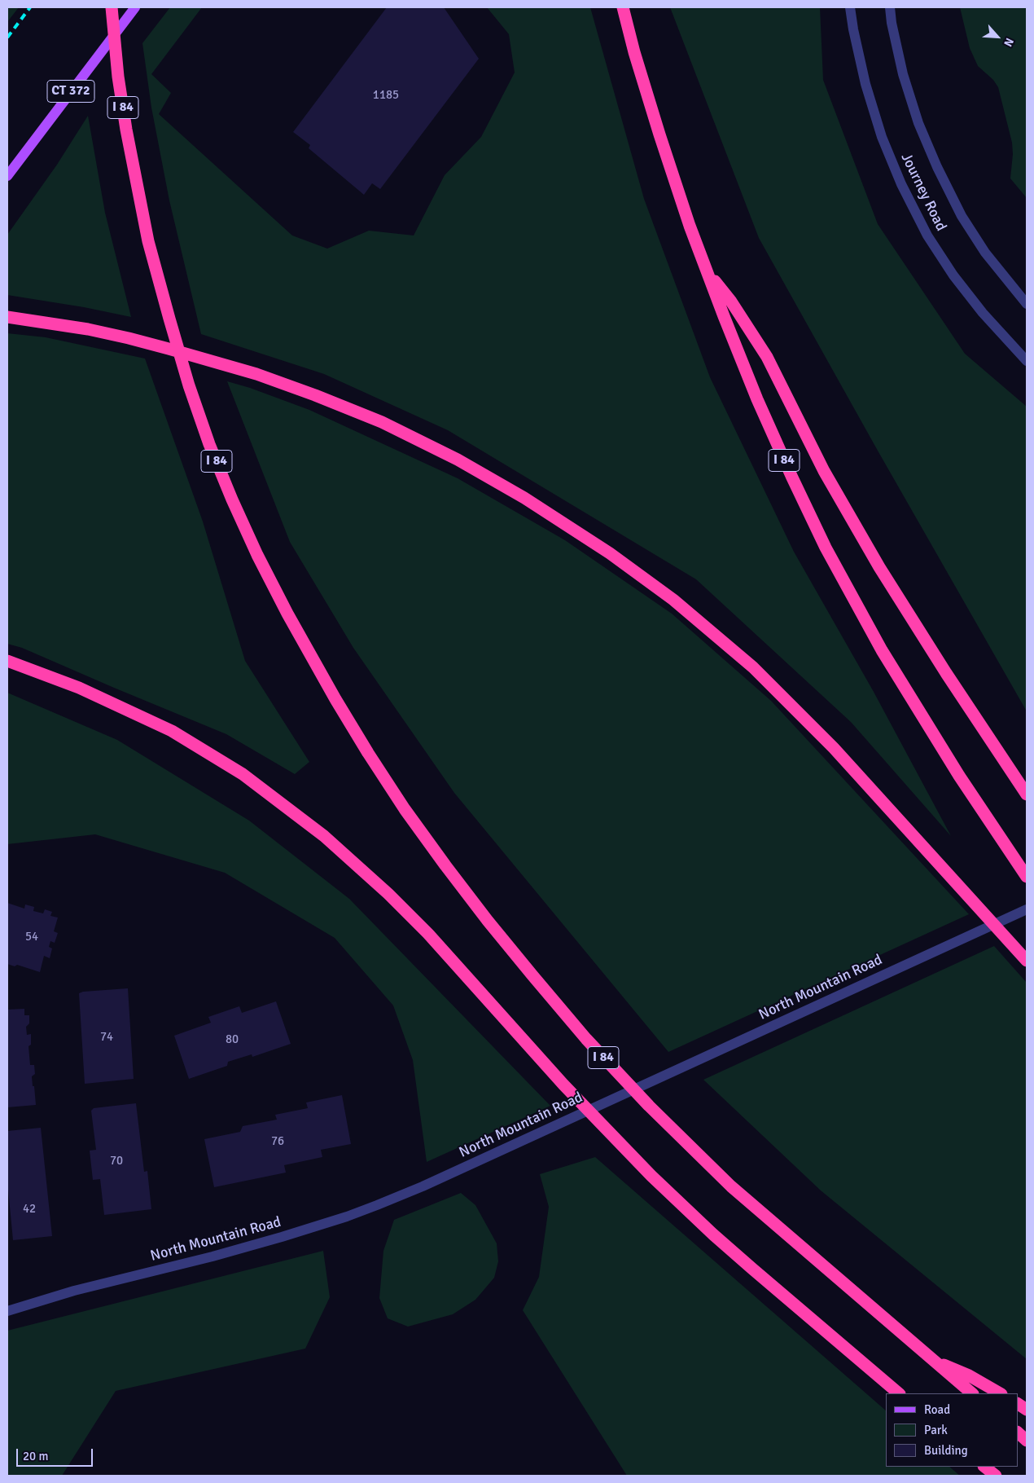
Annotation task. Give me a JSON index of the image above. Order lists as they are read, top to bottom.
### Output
{
  "streets": {
    "highway": ["I 84"],
    "main road": ["CT 372"],
    "street": ["Journey Road", "North Mountain Road"]
  },
  "house_numbers": [
    "1185",
    "54",
    "74",
    "80",
    "76",
    "70",
    "42"
  ],
  "legend": ["Road", "Park", "Building"],
  "scale_bar": "20 m",
  "north": "bottom right"
}
